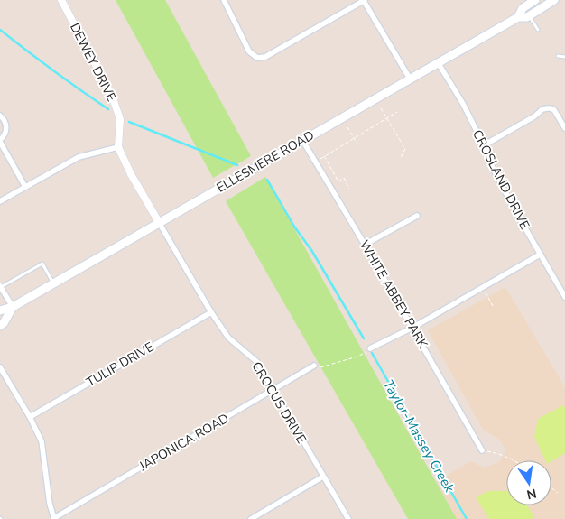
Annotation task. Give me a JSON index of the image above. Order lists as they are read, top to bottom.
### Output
{
  "streets": {
    "main road": ["ELLESMERE ROAD"],
    "street": [
      "DEWEY DRIVE",
      "CROSLAND DRIVE",
      "WHITE ABBEY PARK",
      "TULIP DRIVE",
      "CROCUS DRIVE",
      "JAPONICA ROAD"
    ]
  },
  "crossings": [
    ["DEWEY DRIVE", "ELLESMERE ROAD"],
    ["DEWEY DRIVE", "CROCUS DRIVE"],
    ["ELLESMERE ROAD", "CROSLAND DRIVE"],
    ["ELLESMERE ROAD", "WHITE ABBEY PARK"],
    ["ELLESMERE ROAD", "CROCUS DRIVE"],
    ["TULIP DRIVE", "CROCUS DRIVE"],
    ["CROCUS DRIVE", "JAPONICA ROAD"]
  ],
  "water": ["Taylor-Massey Creek"],
  "north": "bottom"
}
